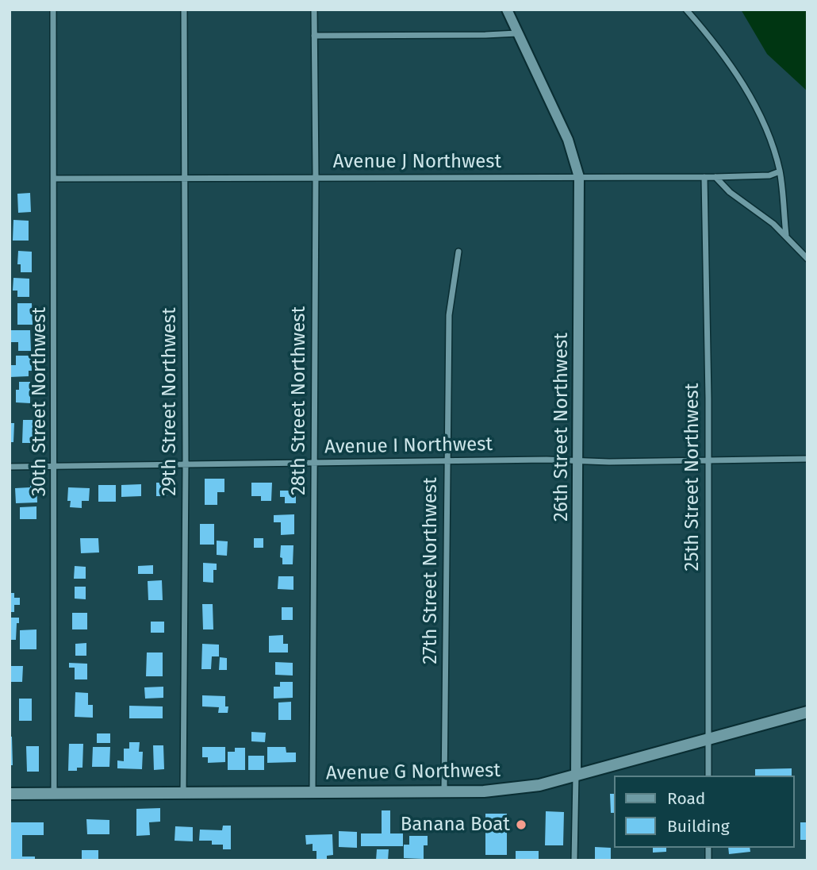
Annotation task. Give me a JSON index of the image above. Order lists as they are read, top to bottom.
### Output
{
  "streets": {
    "main road": ["Avenue G Northwest"],
    "street": [
      "Avenue J Northwest",
      "28th Street Northwest",
      "30th Street Northwest",
      "29th Street Northwest",
      "26th Street Northwest",
      "Avenue I Northwest",
      "25th Street Northwest",
      "27th Street Northwest"
    ]
  },
  "crossings": [
    ["Avenue J Northwest", "28th Street Northwest"],
    ["Avenue J Northwest", "30th Street Northwest"],
    ["Avenue J Northwest", "29th Street Northwest"],
    ["Avenue J Northwest", "26th Street Northwest"],
    ["Avenue J Northwest", "25th Street Northwest"],
    ["28th Street Northwest", "Avenue I Northwest"],
    ["28th Street Northwest", "Avenue G Northwest"],
    ["30th Street Northwest", "Avenue I Northwest"],
    ["30th Street Northwest", "Avenue G Northwest"],
    ["29th Street Northwest", "Avenue I Northwest"],
    ["29th Street Northwest", "Avenue G Northwest"],
    ["26th Street Northwest", "Avenue I Northwest"],
    ["26th Street Northwest", "Avenue G Northwest"],
    ["Avenue I Northwest", "25th Street Northwest"],
    ["Avenue I Northwest", "27th Street Northwest"],
    ["25th Street Northwest", "Avenue G Northwest"],
    ["27th Street Northwest", "Avenue G Northwest"]
  ],
  "places": ["Banana Boat"],
  "legend": ["Road", "Building"]
}
